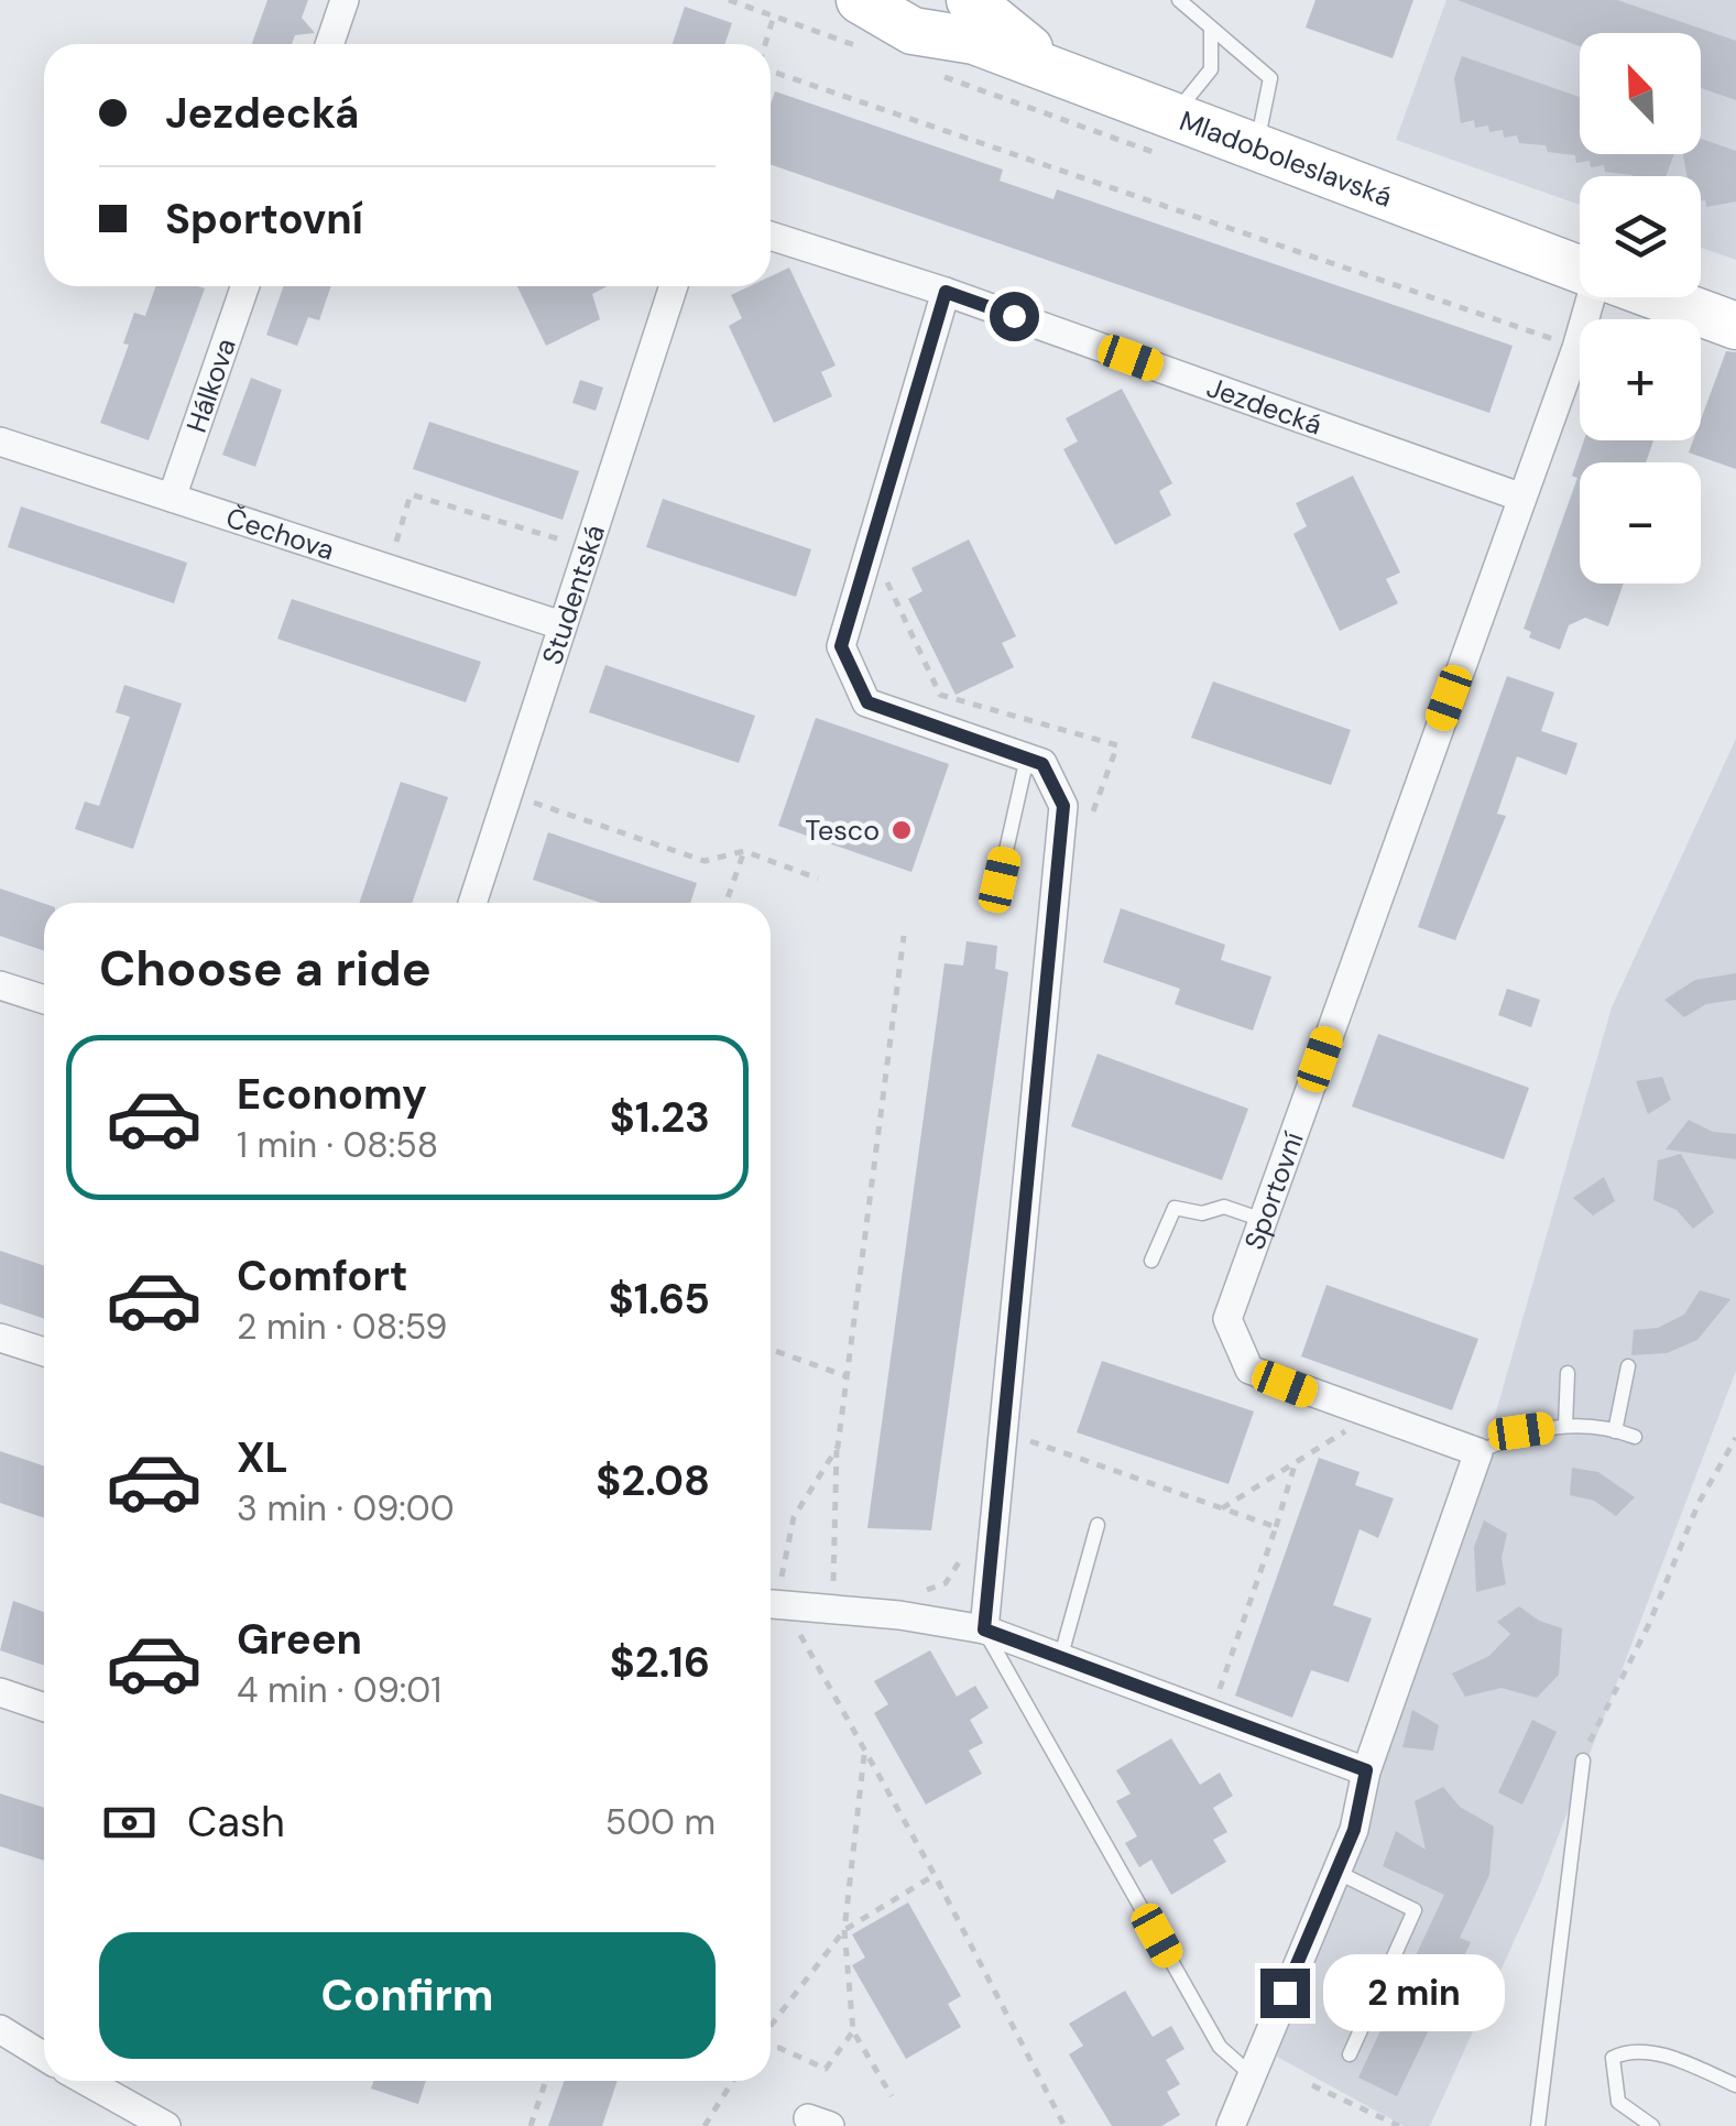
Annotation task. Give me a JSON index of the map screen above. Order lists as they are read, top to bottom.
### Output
{
  "streets": {
    "main road": ["Mladoboleslavská"],
    "street": [
      "Hálkova",
      "Jezdecká",
      "Čechova",
      "Studentská",
      "Sportovní"
    ]
  },
  "crossings": [
    ["Hálkova", "Čechova"],
    ["Jezdecká", "Sportovní"],
    ["Čechova", "Studentská"]
  ],
  "places": ["Tesco"],
  "north": "top left",
  "page": {
    "map_buttons": ["+", "−"],
    "banner": ["Jezdecká", "Sportovní"],
    "heading": "Choose a ride",
    "list": [
      {
        "name": "Economy",
        "note": "1 min · 08:58",
        "value": "$1.23"
      },
      {
        "name": "Comfort",
        "note": "2 min · 08:59",
        "value": "$1.65"
      },
      {
        "name": "XL",
        "note": "3 min · 09:00",
        "value": "$2.08"
      },
      {
        "name": "Green",
        "note": "4 min · 09:01",
        "value": "$2.16"
      }
    ],
    "pay": ["Cash", "500 m"],
    "buttons": "Confirm",
    "bubble": "2 min"
  }
}
